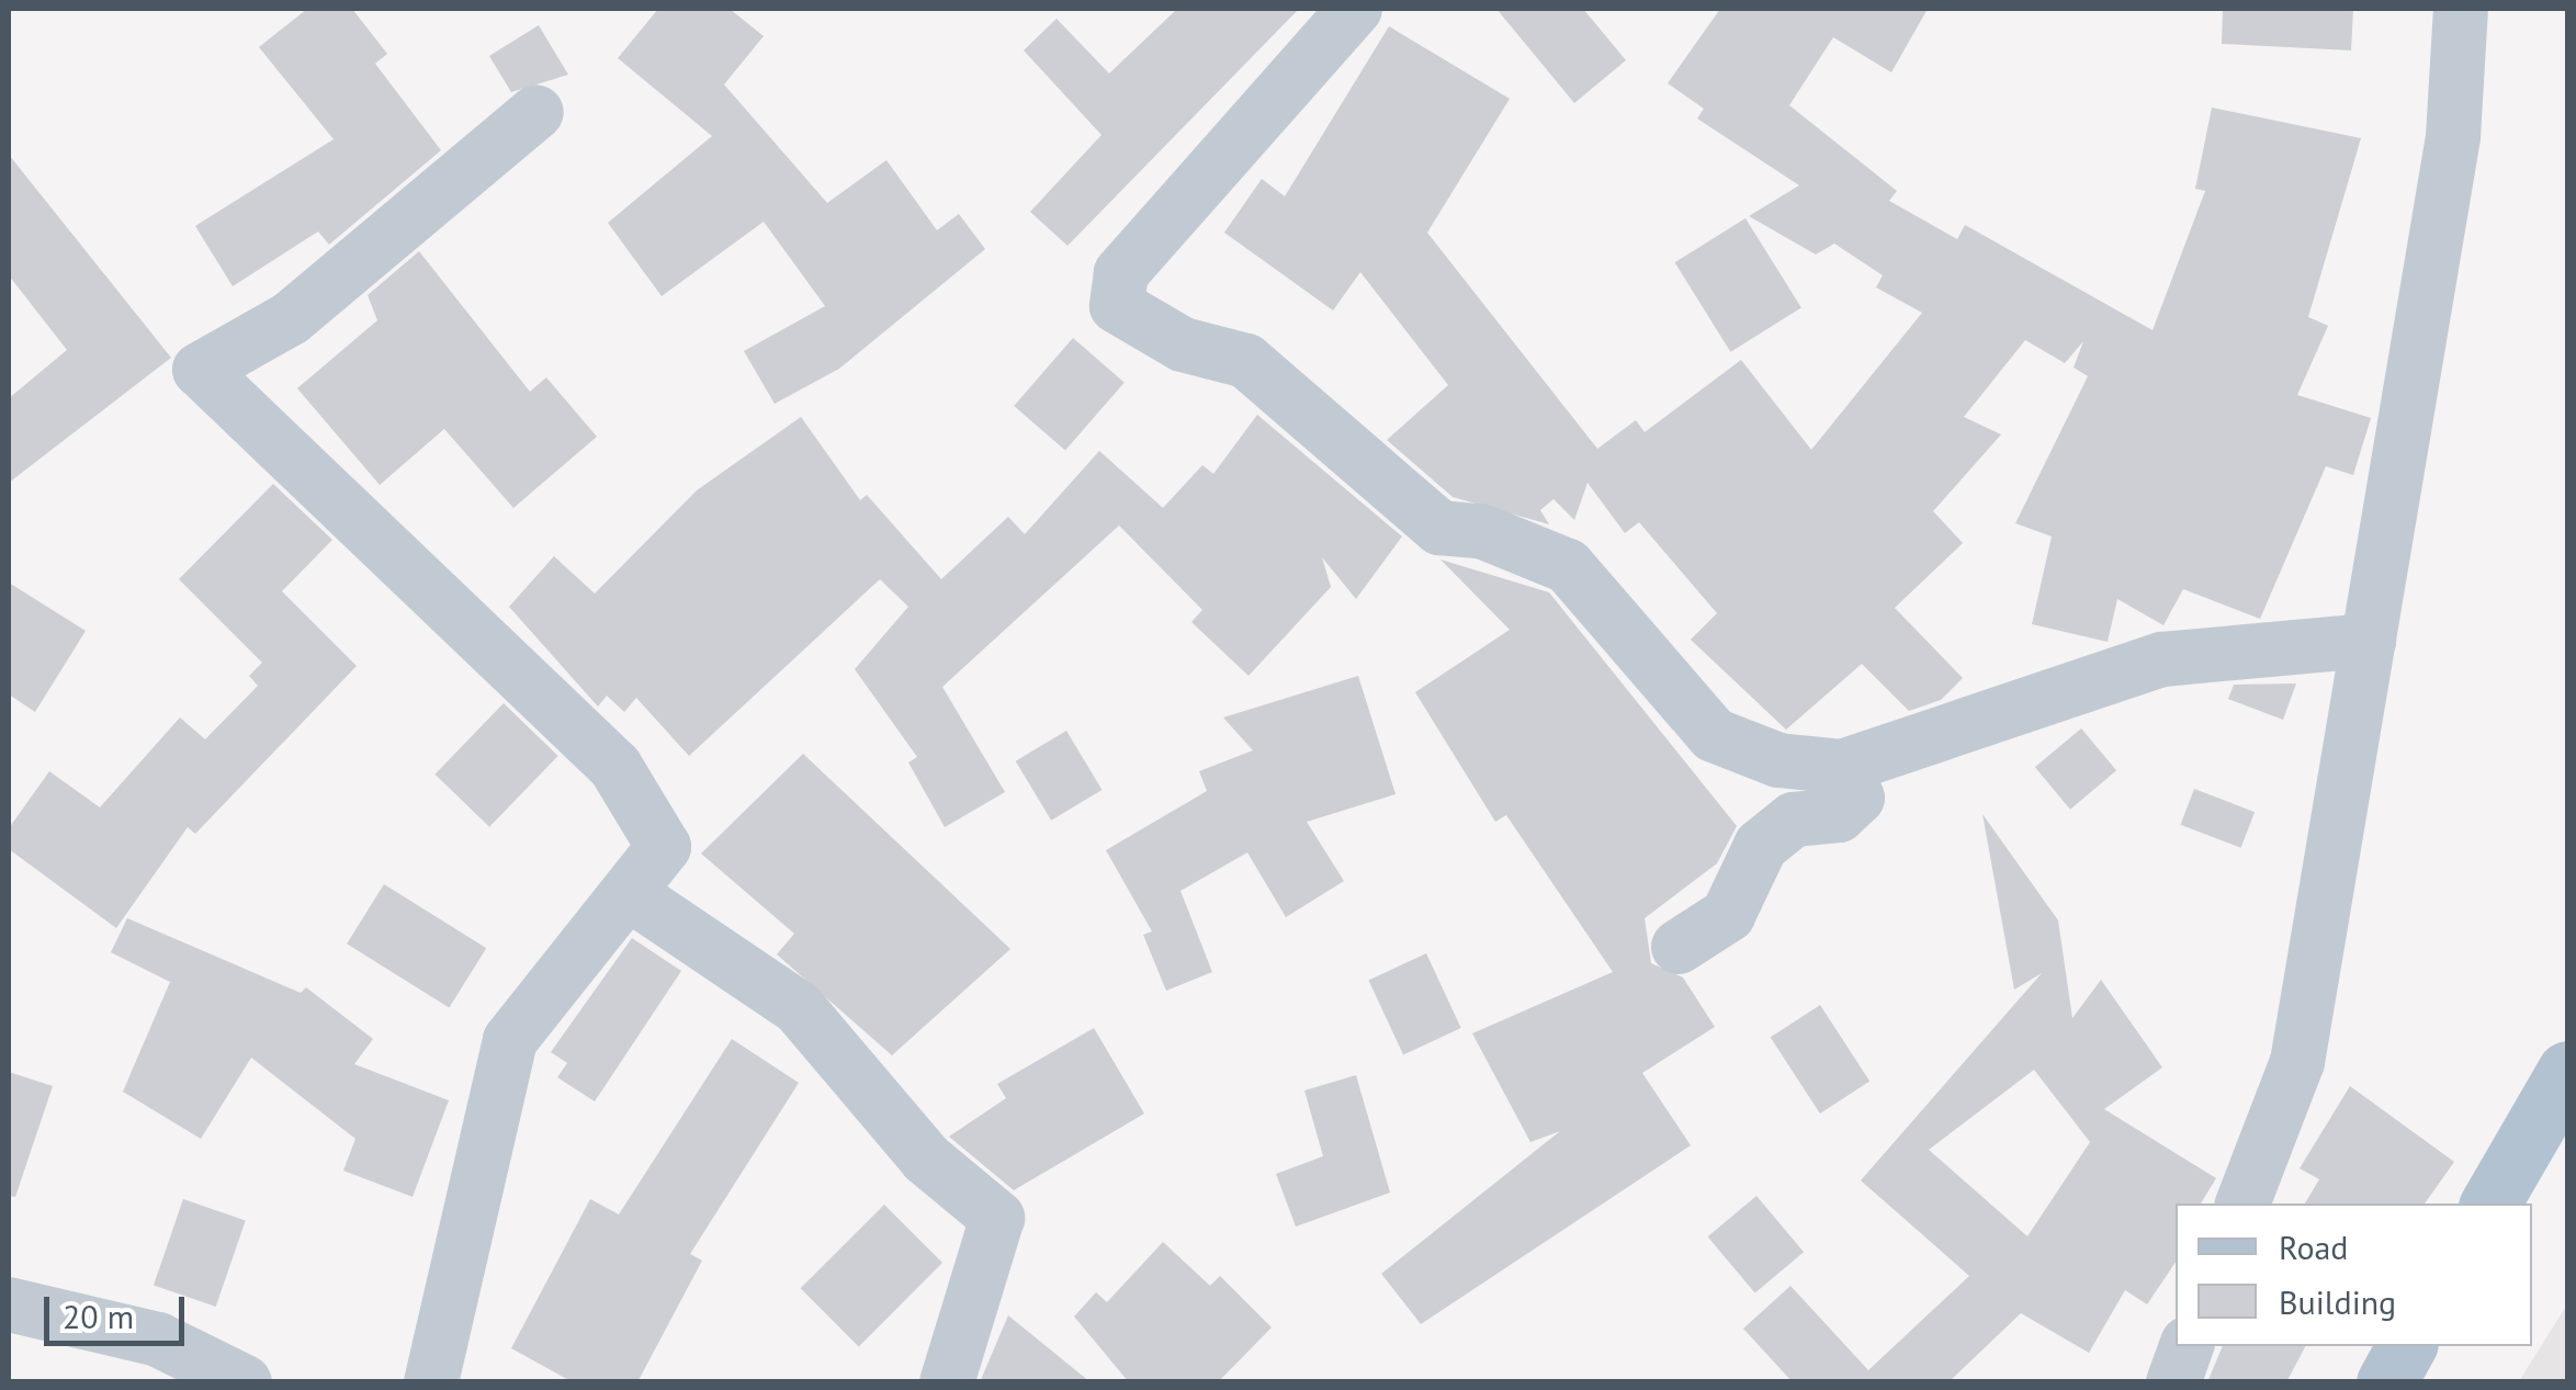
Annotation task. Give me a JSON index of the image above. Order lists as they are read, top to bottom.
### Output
{
  "legend": ["Road", "Building"],
  "scale_bar": "20 m"
}
